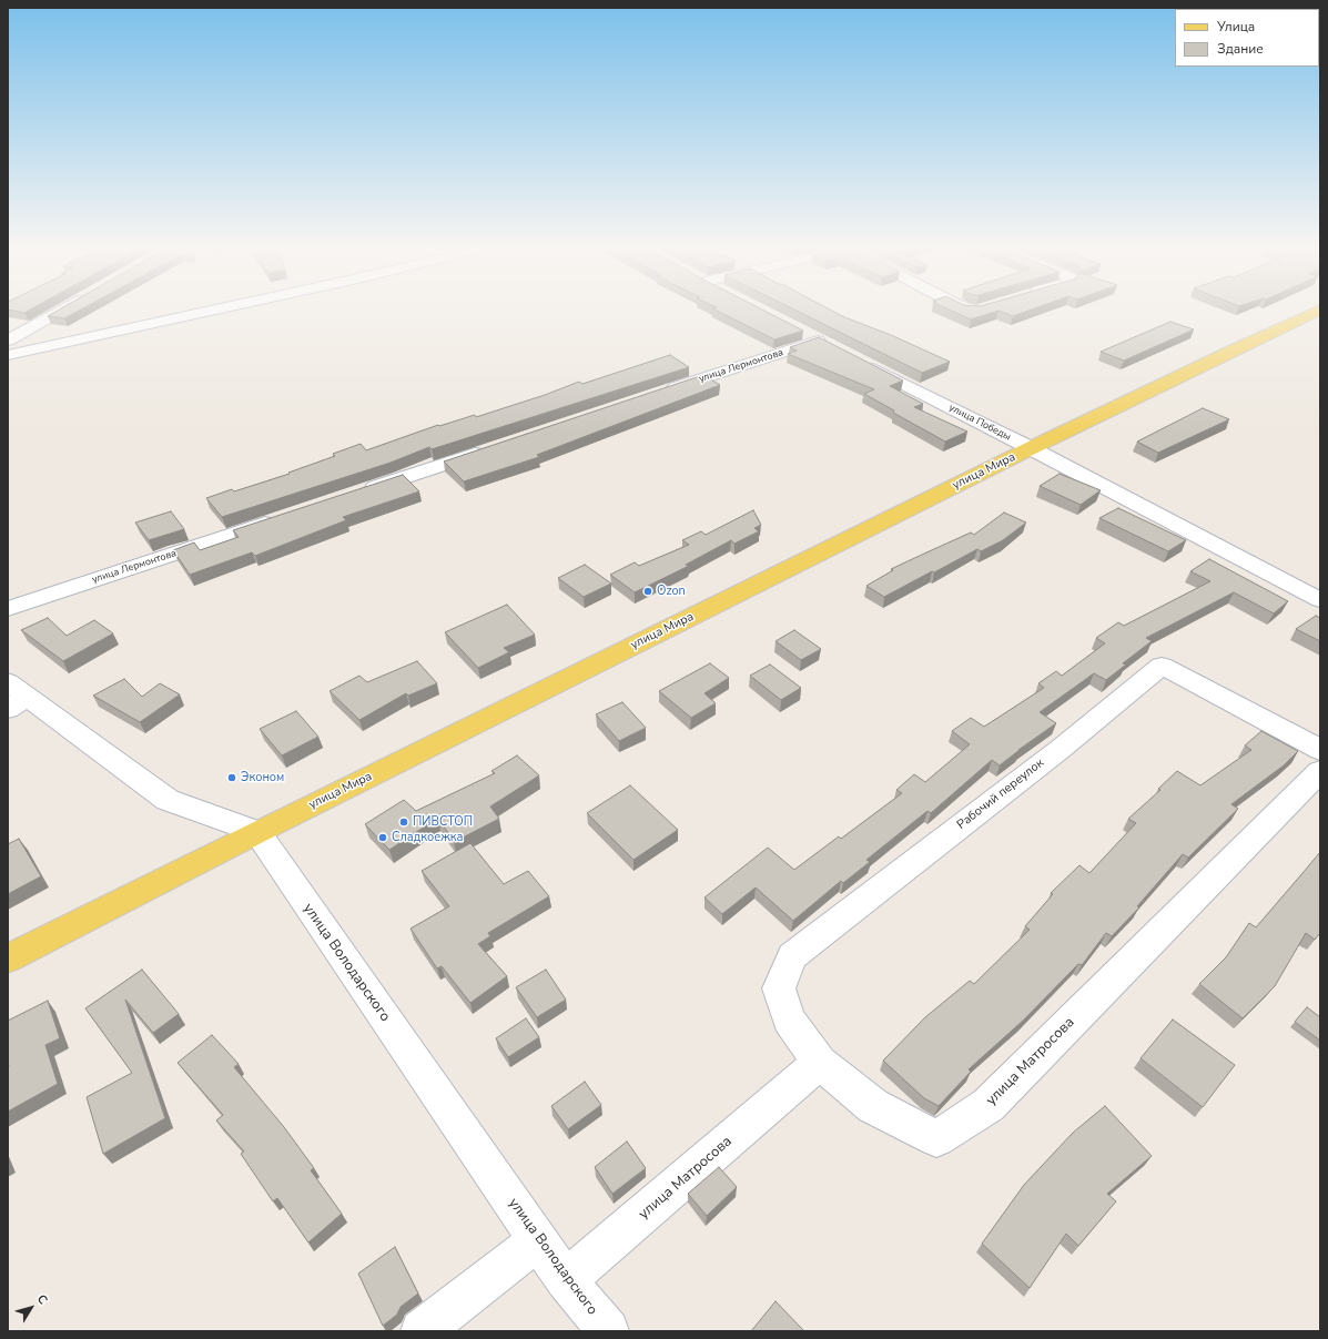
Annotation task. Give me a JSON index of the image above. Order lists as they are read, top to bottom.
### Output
{
  "streets": {
    "main road": ["улица Мира"],
    "street": [
      "улица Лермонтова",
      "улица Победы",
      "Рабочий переулок",
      "улица Володарского",
      "улица Матросова"
    ]
  },
  "crossings": [
    ["улица Победы", "улица Мира"],
    ["улица Мира", "улица Володарского"],
    ["Рабочий переулок", "улица Матросова"],
    ["улица Володарского", "улица Матросова"]
  ],
  "places": [
    "Ozon",
    "Эконом",
    "ПИВСТОП",
    "Сладкоежка"
  ],
  "legend": ["Улица", "Здание"],
  "north": "top right"
}
